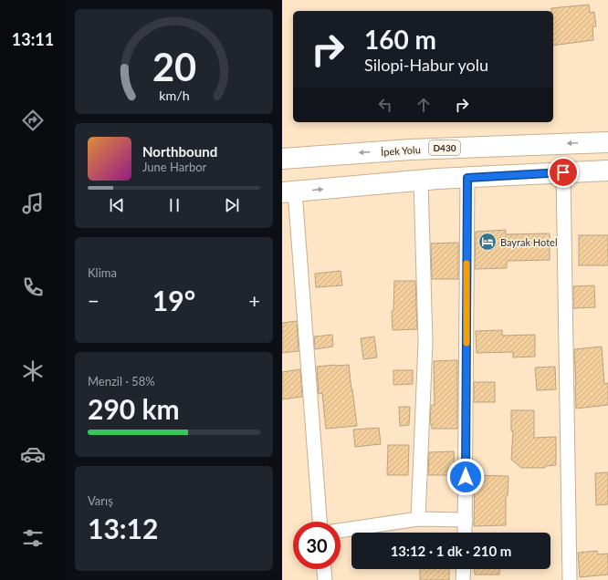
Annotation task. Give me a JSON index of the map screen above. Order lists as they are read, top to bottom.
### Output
{
  "streets": {
    "highway": ["D430", "İpek Yolu"]
  },
  "places": {
    "hotel": ["Bayrak Hotel"]
  },
  "page": {
    "tabs": "13:11",
    "turn": ["160 m", "Silopi-Habur yolu"],
    "song": ["Northbound", "June Harbor"],
    "tile": [
      "Klima",
      ["Menzil · 58%", "290 km"],
      ["Varış", "13:12"]
    ],
    "heat": ["−", "19°", "+"],
    "limit": "30",
    "trip": "13:12 · 1 dk · 210 m",
    "gauge": ["20", "km/h"]
  }
}
